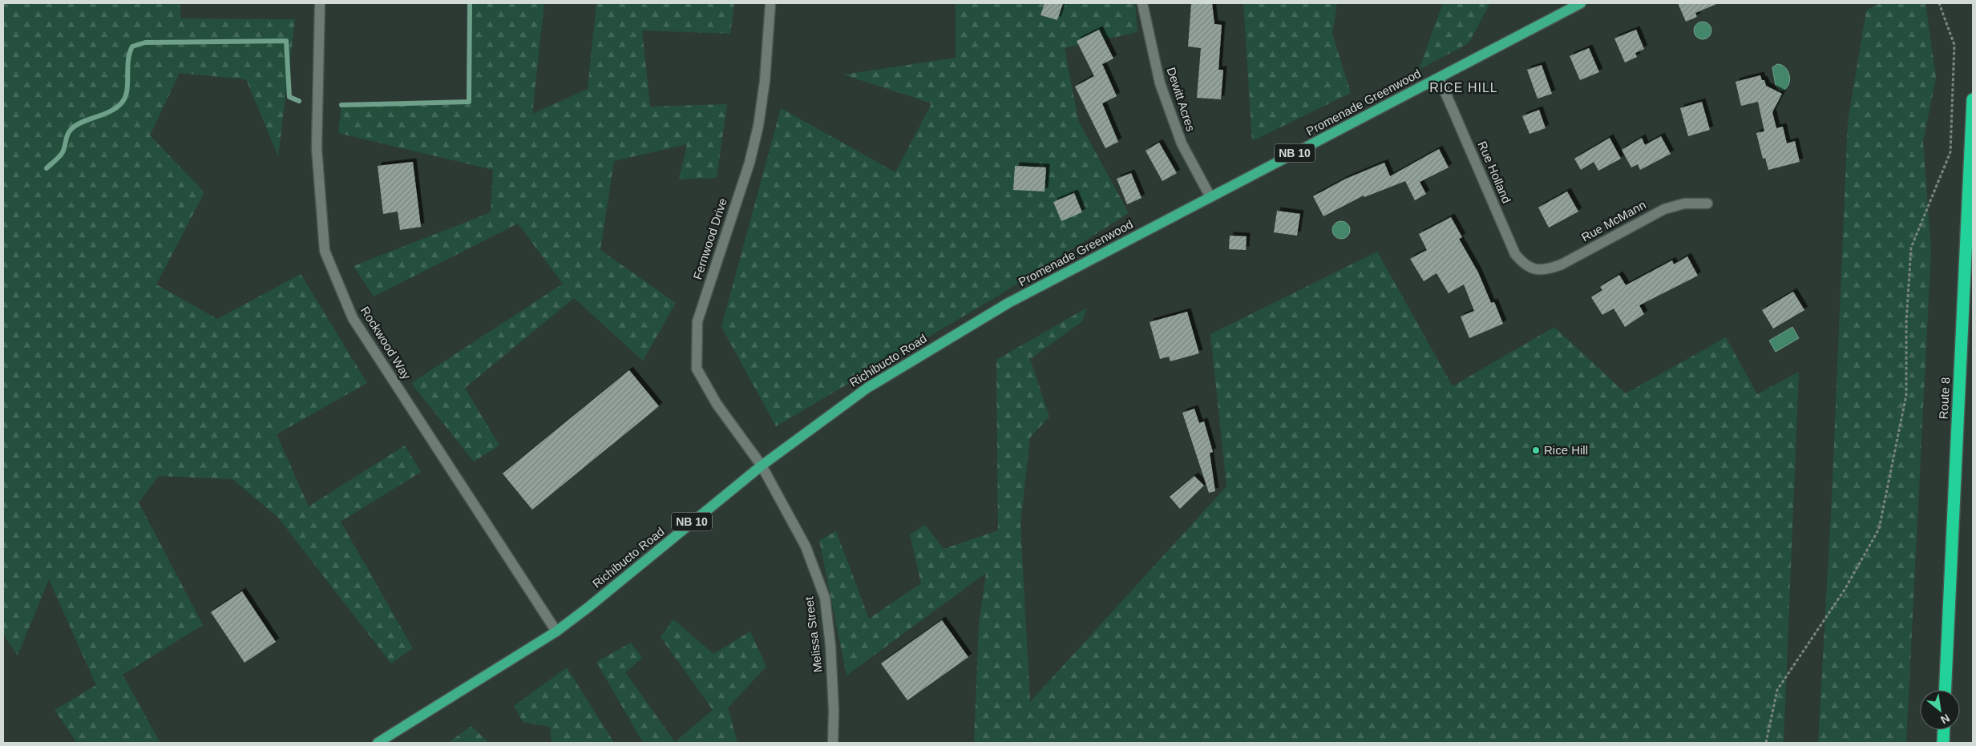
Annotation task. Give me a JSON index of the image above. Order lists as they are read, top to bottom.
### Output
{
  "streets": {
    "highway": ["Route 8"],
    "main road": ["Promenade Greenwood", "NB 10", "Richibucto Road"],
    "street": [
      "Dewitt Acres",
      "Rue Holland",
      "Rue McMann",
      "Fernwood Drive",
      "Rockwood Way",
      "Melissa Street"
    ]
  },
  "crossings": [
    ["Dewitt Acres", "Promenade Greenwood"],
    ["Promenade Greenwood", "Rue Holland"],
    ["Promenade Greenwood", "Richibucto Road"],
    ["Rue Holland", "Rue McMann"],
    ["Fernwood Drive", "Richibucto Road"],
    ["Fernwood Drive", "Melissa Street"],
    ["Rockwood Way", "Richibucto Road"],
    ["Richibucto Road", "Melissa Street"]
  ],
  "districts": ["RICE HILL"],
  "places": ["Rice Hill"],
  "north": "bottom right"
}
